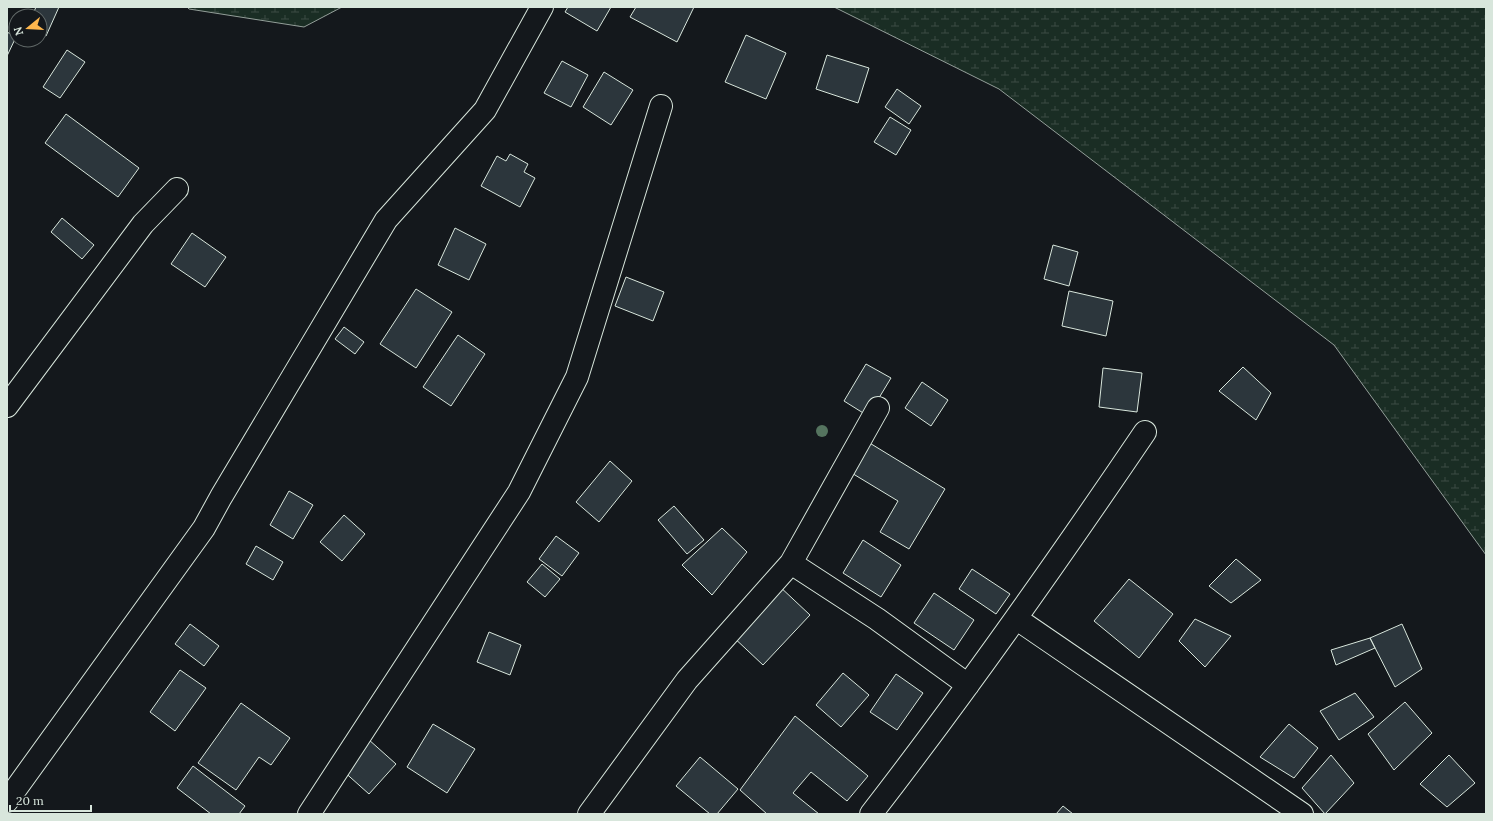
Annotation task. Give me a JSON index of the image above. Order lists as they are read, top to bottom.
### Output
{
  "scale_bar": "20 m",
  "north": "left"
}
